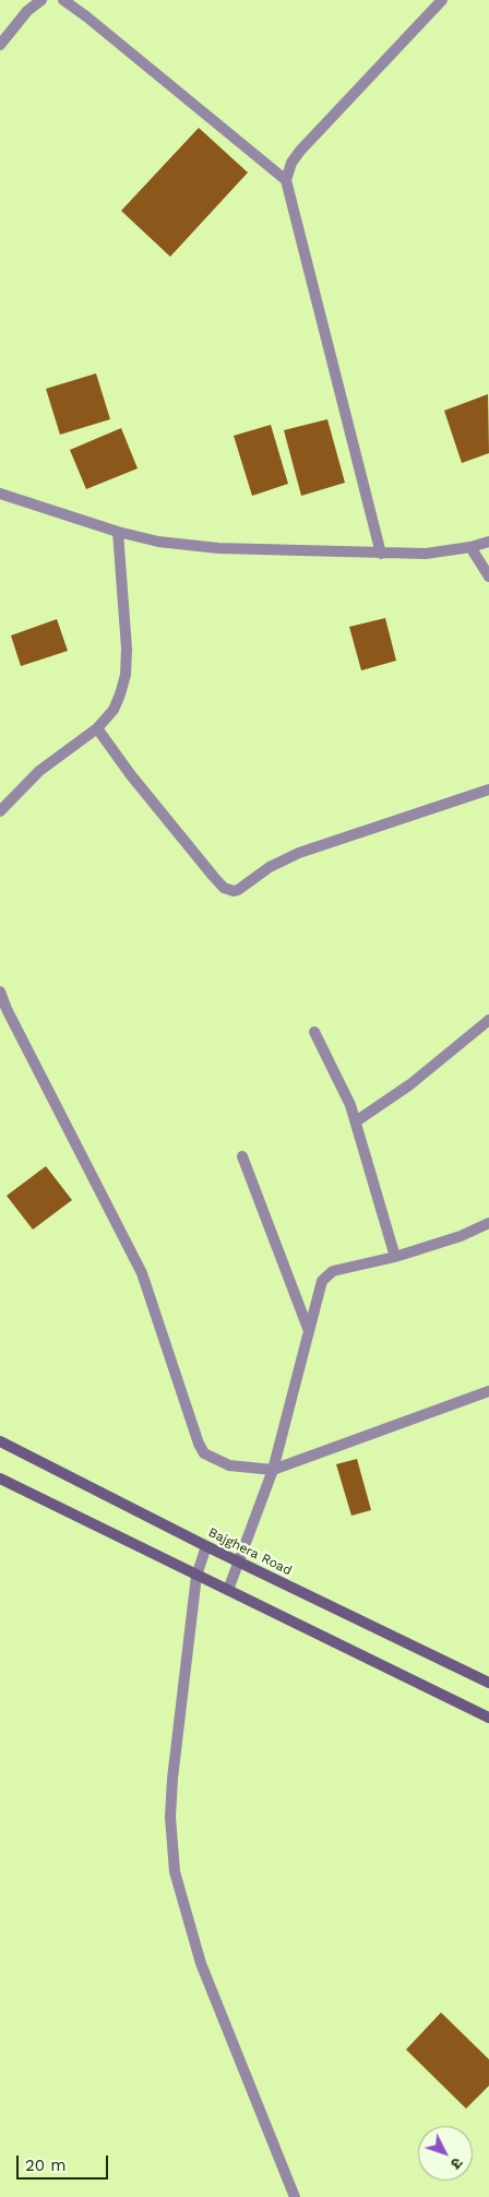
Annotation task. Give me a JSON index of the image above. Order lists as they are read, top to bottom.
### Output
{
  "streets": {
    "main road": ["Bajghera Road"]
  },
  "scale_bar": "20 m",
  "north": "bottom right"
}
